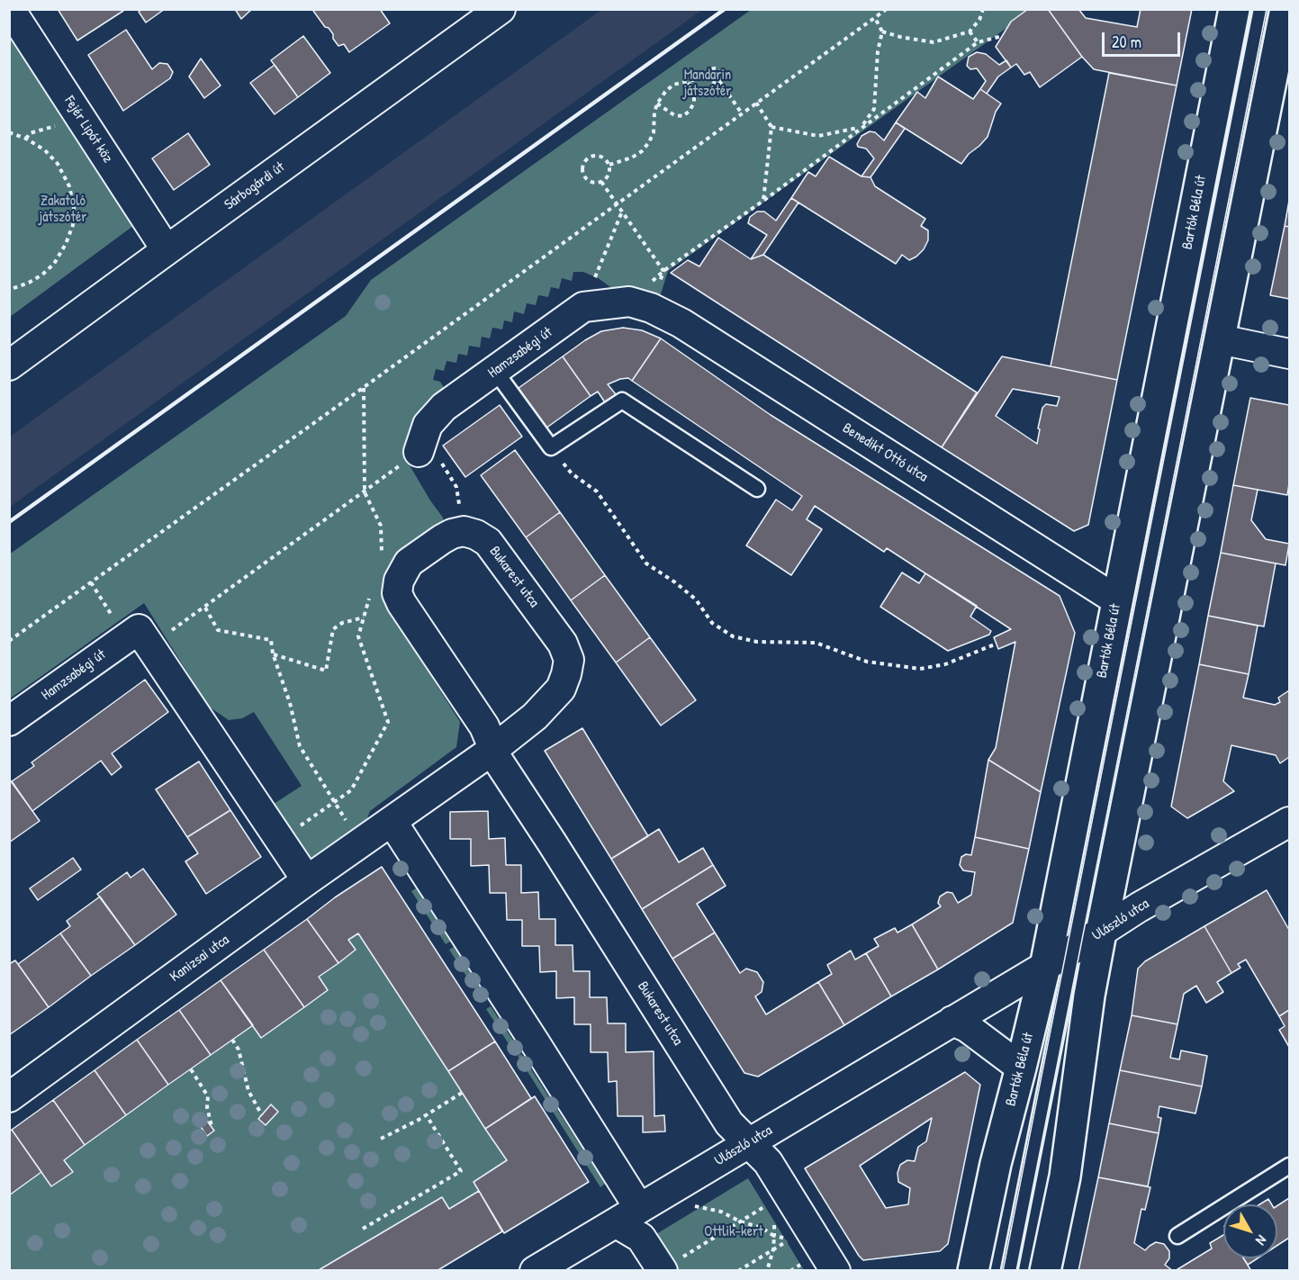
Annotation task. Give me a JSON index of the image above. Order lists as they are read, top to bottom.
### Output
{
  "streets": {
    "main road": ["Bartók Béla út"],
    "street": [
      "Fejér Lipót köz",
      "Sárbogárdi út",
      "Hamzsabégi út",
      "Benedikt Ottó utca",
      "Bukarest utca",
      "Ulászló utca",
      "Kanizsai utca"
    ]
  },
  "crossings": [
    ["Fejér Lipót köz", "Sárbogárdi út"],
    ["Bartók Béla út", "Benedikt Ottó utca"],
    ["Bartók Béla út", "Ulászló utca"],
    ["Hamzsabégi út", "Benedikt Ottó utca"],
    ["Bukarest utca", "Ulászló utca"],
    ["Bukarest utca", "Kanizsai utca"]
  ],
  "parks": ["Mandarin játszótér", "Zakatoló játszótér", "Ottlik-kert"],
  "scale_bar": "20 m",
  "north": "bottom right"
}
